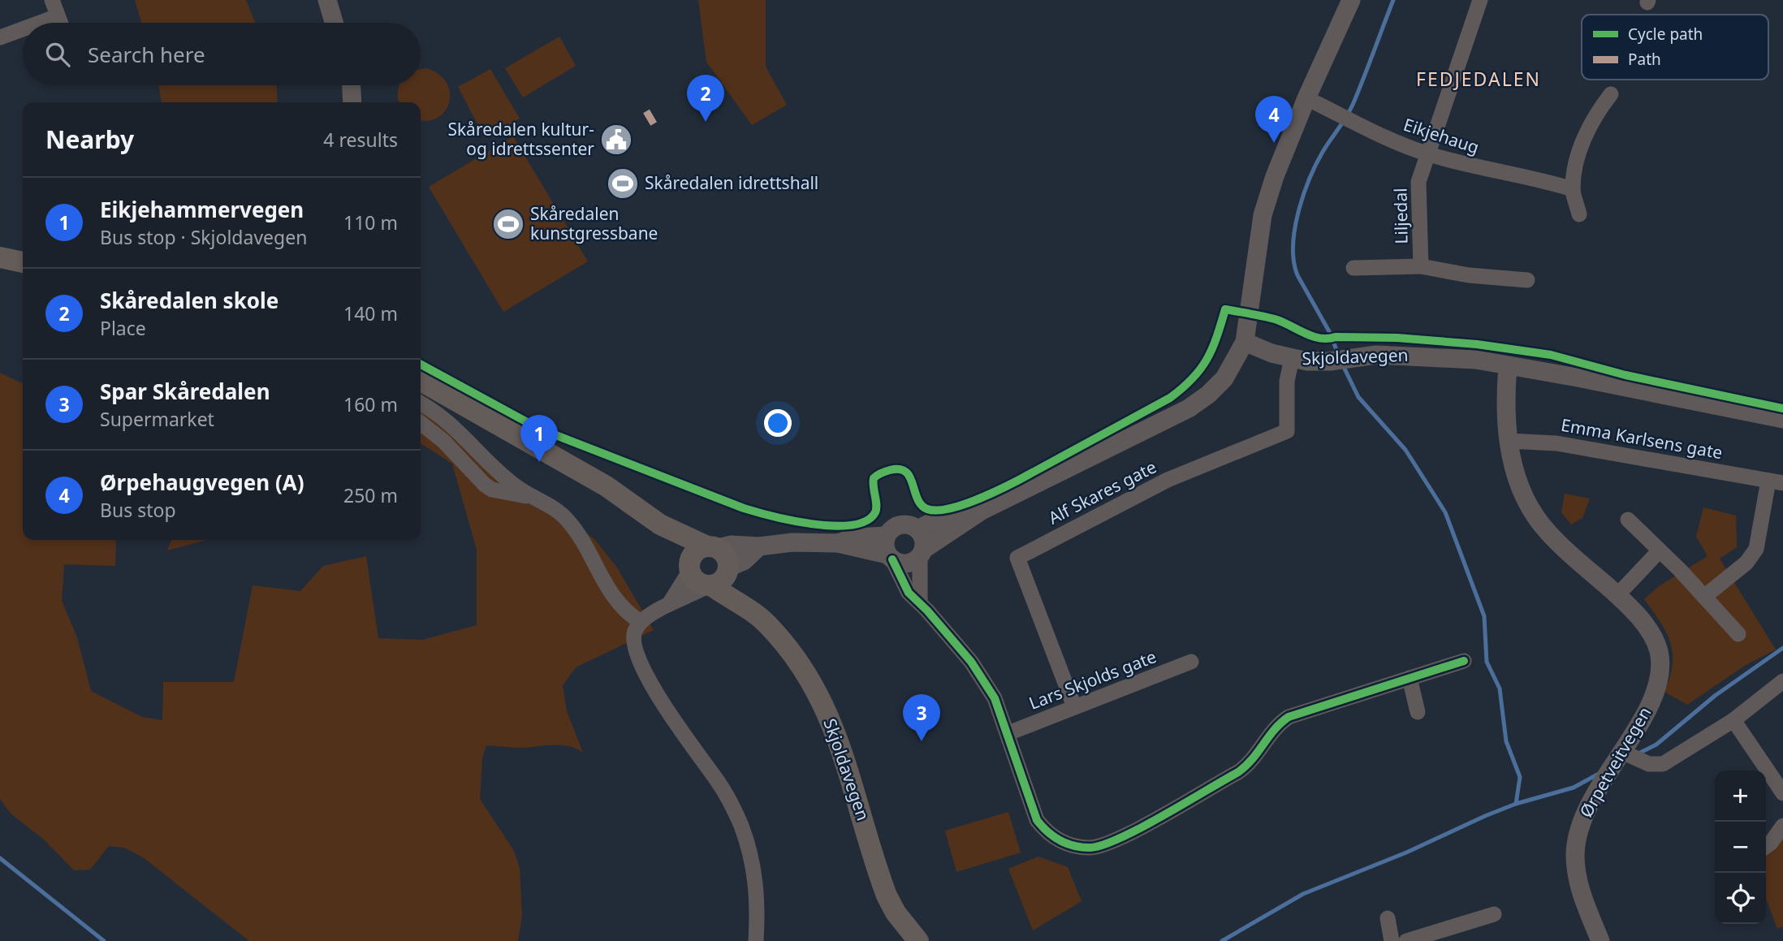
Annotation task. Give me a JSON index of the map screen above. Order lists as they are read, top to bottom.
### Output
{
  "streets": {
    "main road": ["Skjoldavegen"],
    "street": [
      "Eikjehaug",
      "Liljedal",
      "Emma Karlsens gate",
      "Alf Skares gate",
      "Lars Skjolds gate",
      "Ørpetveitvegen"
    ]
  },
  "crossings": [
    ["Eikjehaug", "Liljedal"],
    ["Skjoldavegen", "Alf Skares gate"],
    ["Skjoldavegen", "Ørpetveitvegen"],
    ["Emma Karlsens gate", "Ørpetveitvegen"],
    ["Alf Skares gate", "Lars Skjolds gate"]
  ],
  "districts": ["FEDJEDALEN"],
  "places": {
    "public building": ["Skåredalen kultur- og idrettssenter"],
    "sports": ["Skåredalen idrettshall", "Skåredalen kunstgressbane"]
  },
  "legend": ["Cycle path", "Path"],
  "page": {
    "search": "Search here",
    "pins": [
      "2",
      "4",
      "1",
      "3"
    ],
    "heading": ["Nearby", "4 results"],
    "list": [
      {
        "mark": "1",
        "name": "Eikjehammervegen",
        "note": "Bus stop · Skjoldavegen",
        "value": "110 m"
      },
      {
        "mark": "2",
        "name": "Skåredalen skole",
        "note": "Place",
        "value": "140 m"
      },
      {
        "mark": "3",
        "name": "Spar Skåredalen",
        "note": "Supermarket",
        "value": "160 m"
      },
      {
        "mark": "4",
        "name": "Ørpehaugvegen (A)",
        "note": "Bus stop",
        "value": "250 m"
      }
    ],
    "map_buttons": ["+", "−"]
  }
}
